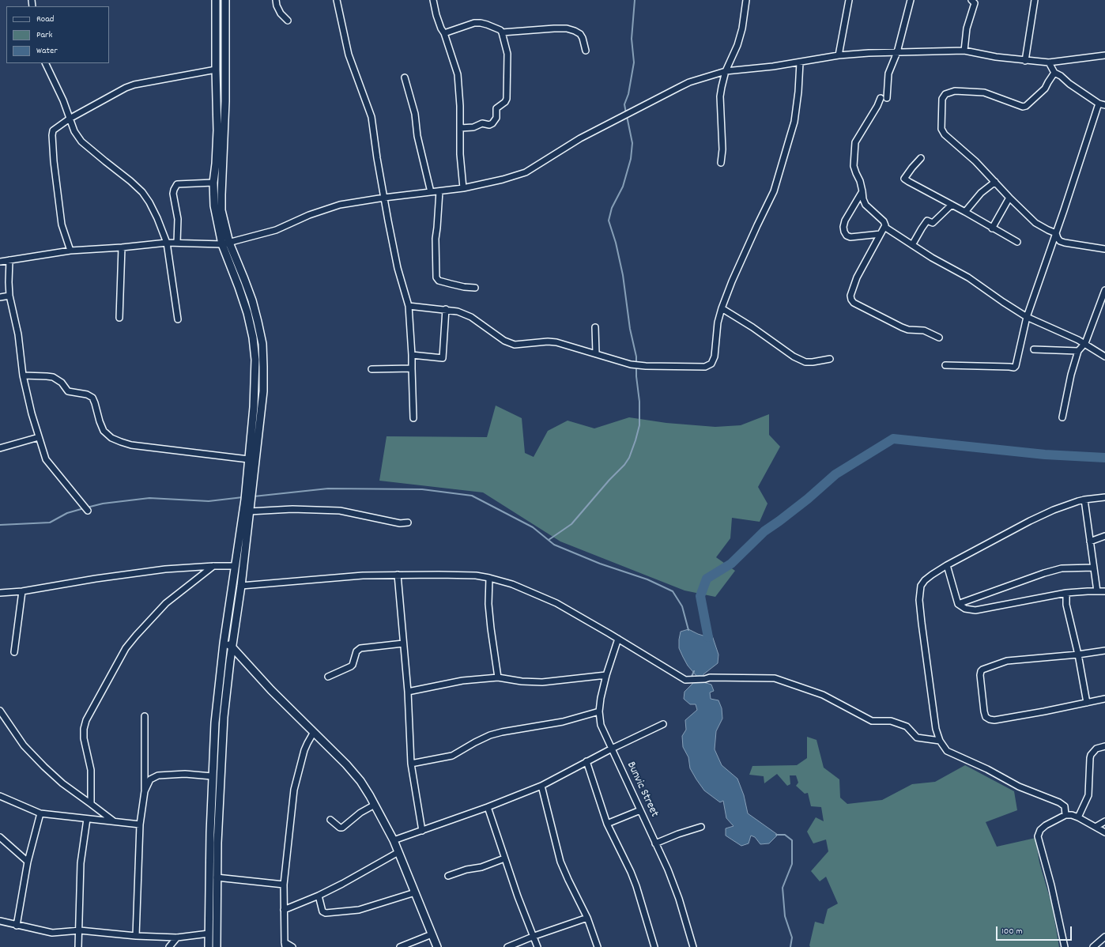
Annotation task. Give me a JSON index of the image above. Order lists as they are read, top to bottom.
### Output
{
  "streets": {
    "street": ["Bunvic Street"]
  },
  "legend": ["Road", "Park", "Water"],
  "scale_bar": "100 m"
}
